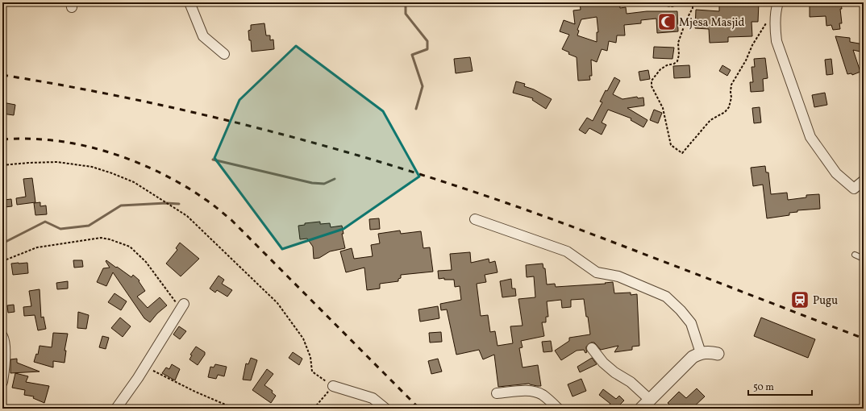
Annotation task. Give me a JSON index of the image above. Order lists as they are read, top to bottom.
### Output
{
  "places": {
    "mosque": ["Mjesa Masjid"],
    "station": ["Pugu"]
  },
  "scale_bar": "50 m"
}
